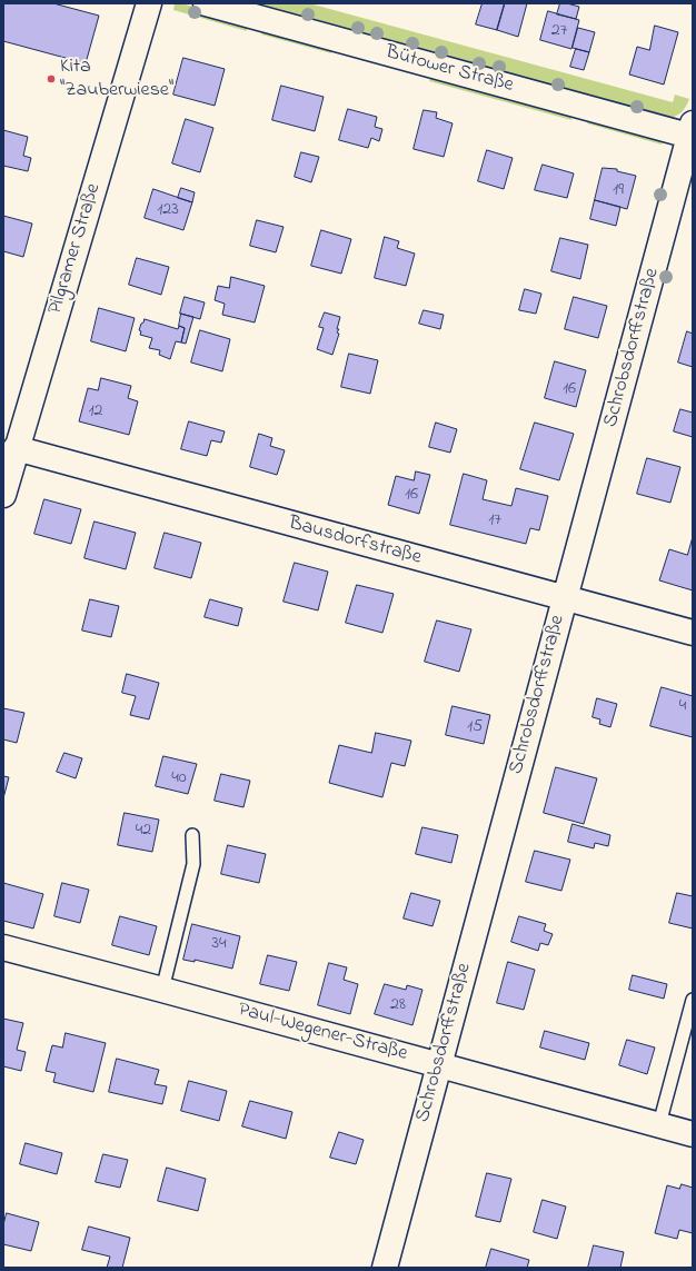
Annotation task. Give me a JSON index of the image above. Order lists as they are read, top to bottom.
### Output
{
  "streets": {
    "street": [
      "Bütower Straße",
      "Pilgramer Straße",
      "Schrobsdorffstraße",
      "Bausdorfstraße",
      "Paul-Wegener-Straße"
    ]
  },
  "crossings": [
    ["Bütower Straße", "Schrobsdorffstraße"],
    ["Pilgramer Straße", "Bausdorfstraße"],
    ["Schrobsdorffstraße", "Bausdorfstraße"],
    ["Schrobsdorffstraße", "Paul-Wegener-Straße"]
  ],
  "places": ["Kita \"Zauberwiese\""],
  "house_numbers": [
    "27",
    "19",
    "123",
    "16",
    "12",
    "16",
    "17",
    "4",
    "15",
    "40",
    "42",
    "34",
    "28"
  ]
}
